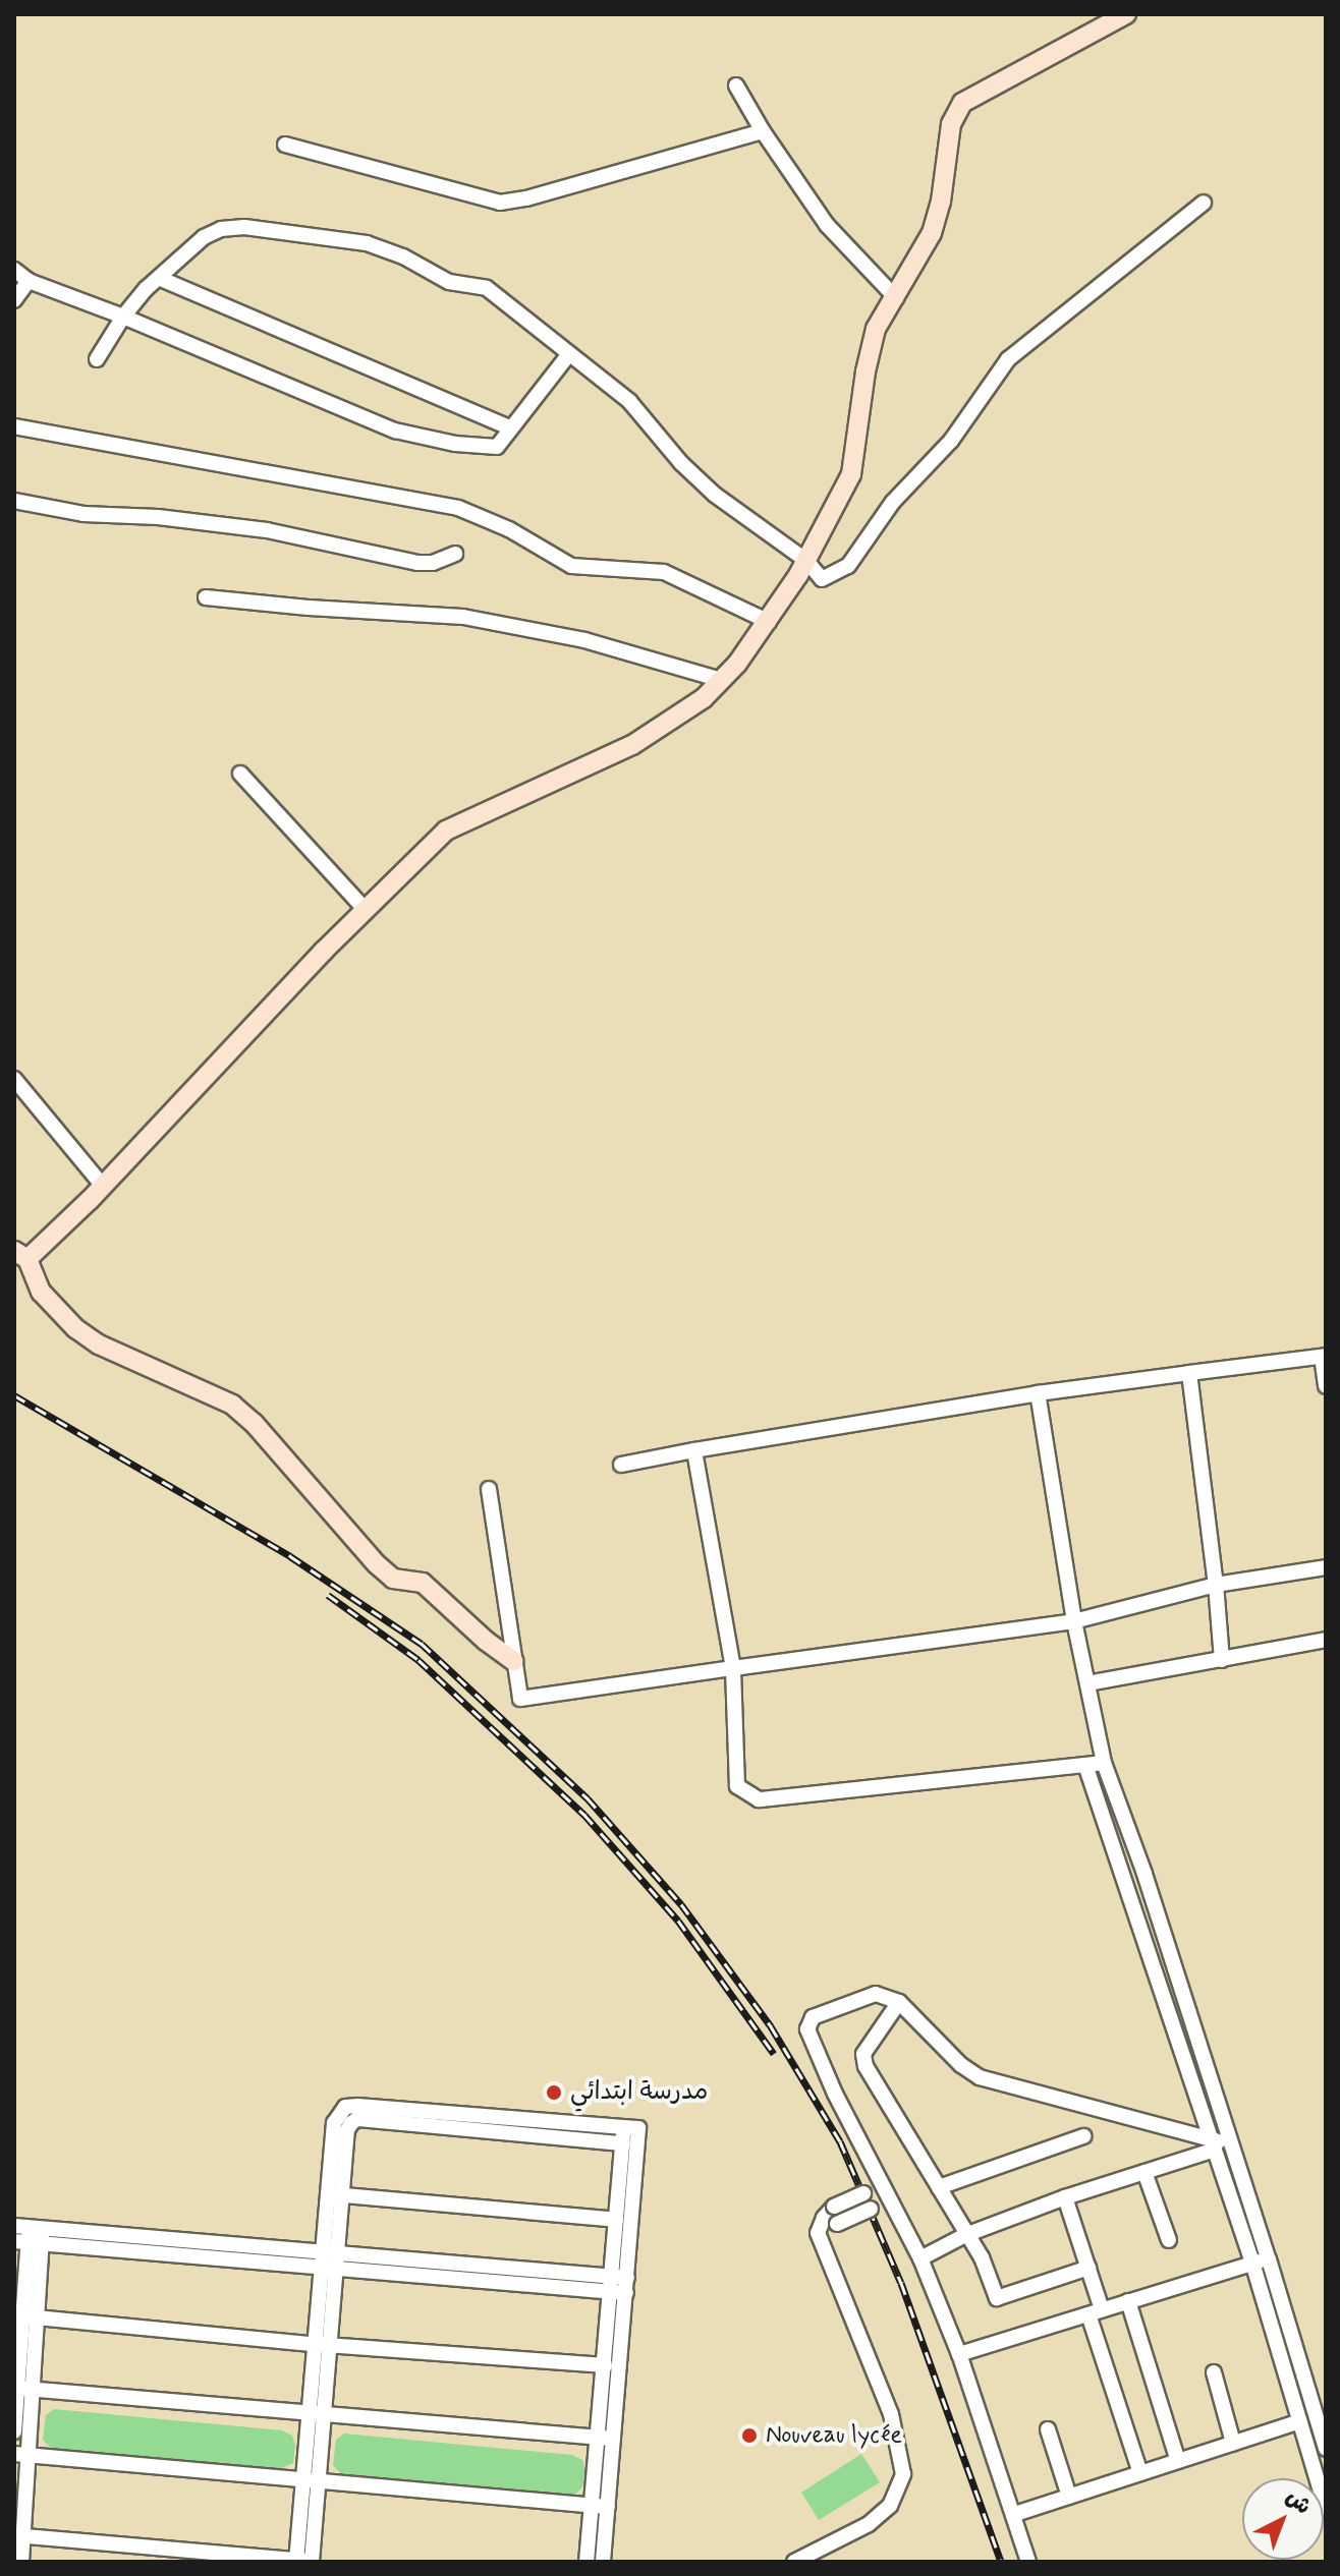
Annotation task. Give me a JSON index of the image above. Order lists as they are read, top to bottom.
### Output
{
  "places": ["مدرسة ابتدائي", "Nouveau lycée"],
  "north": "top right"
}
